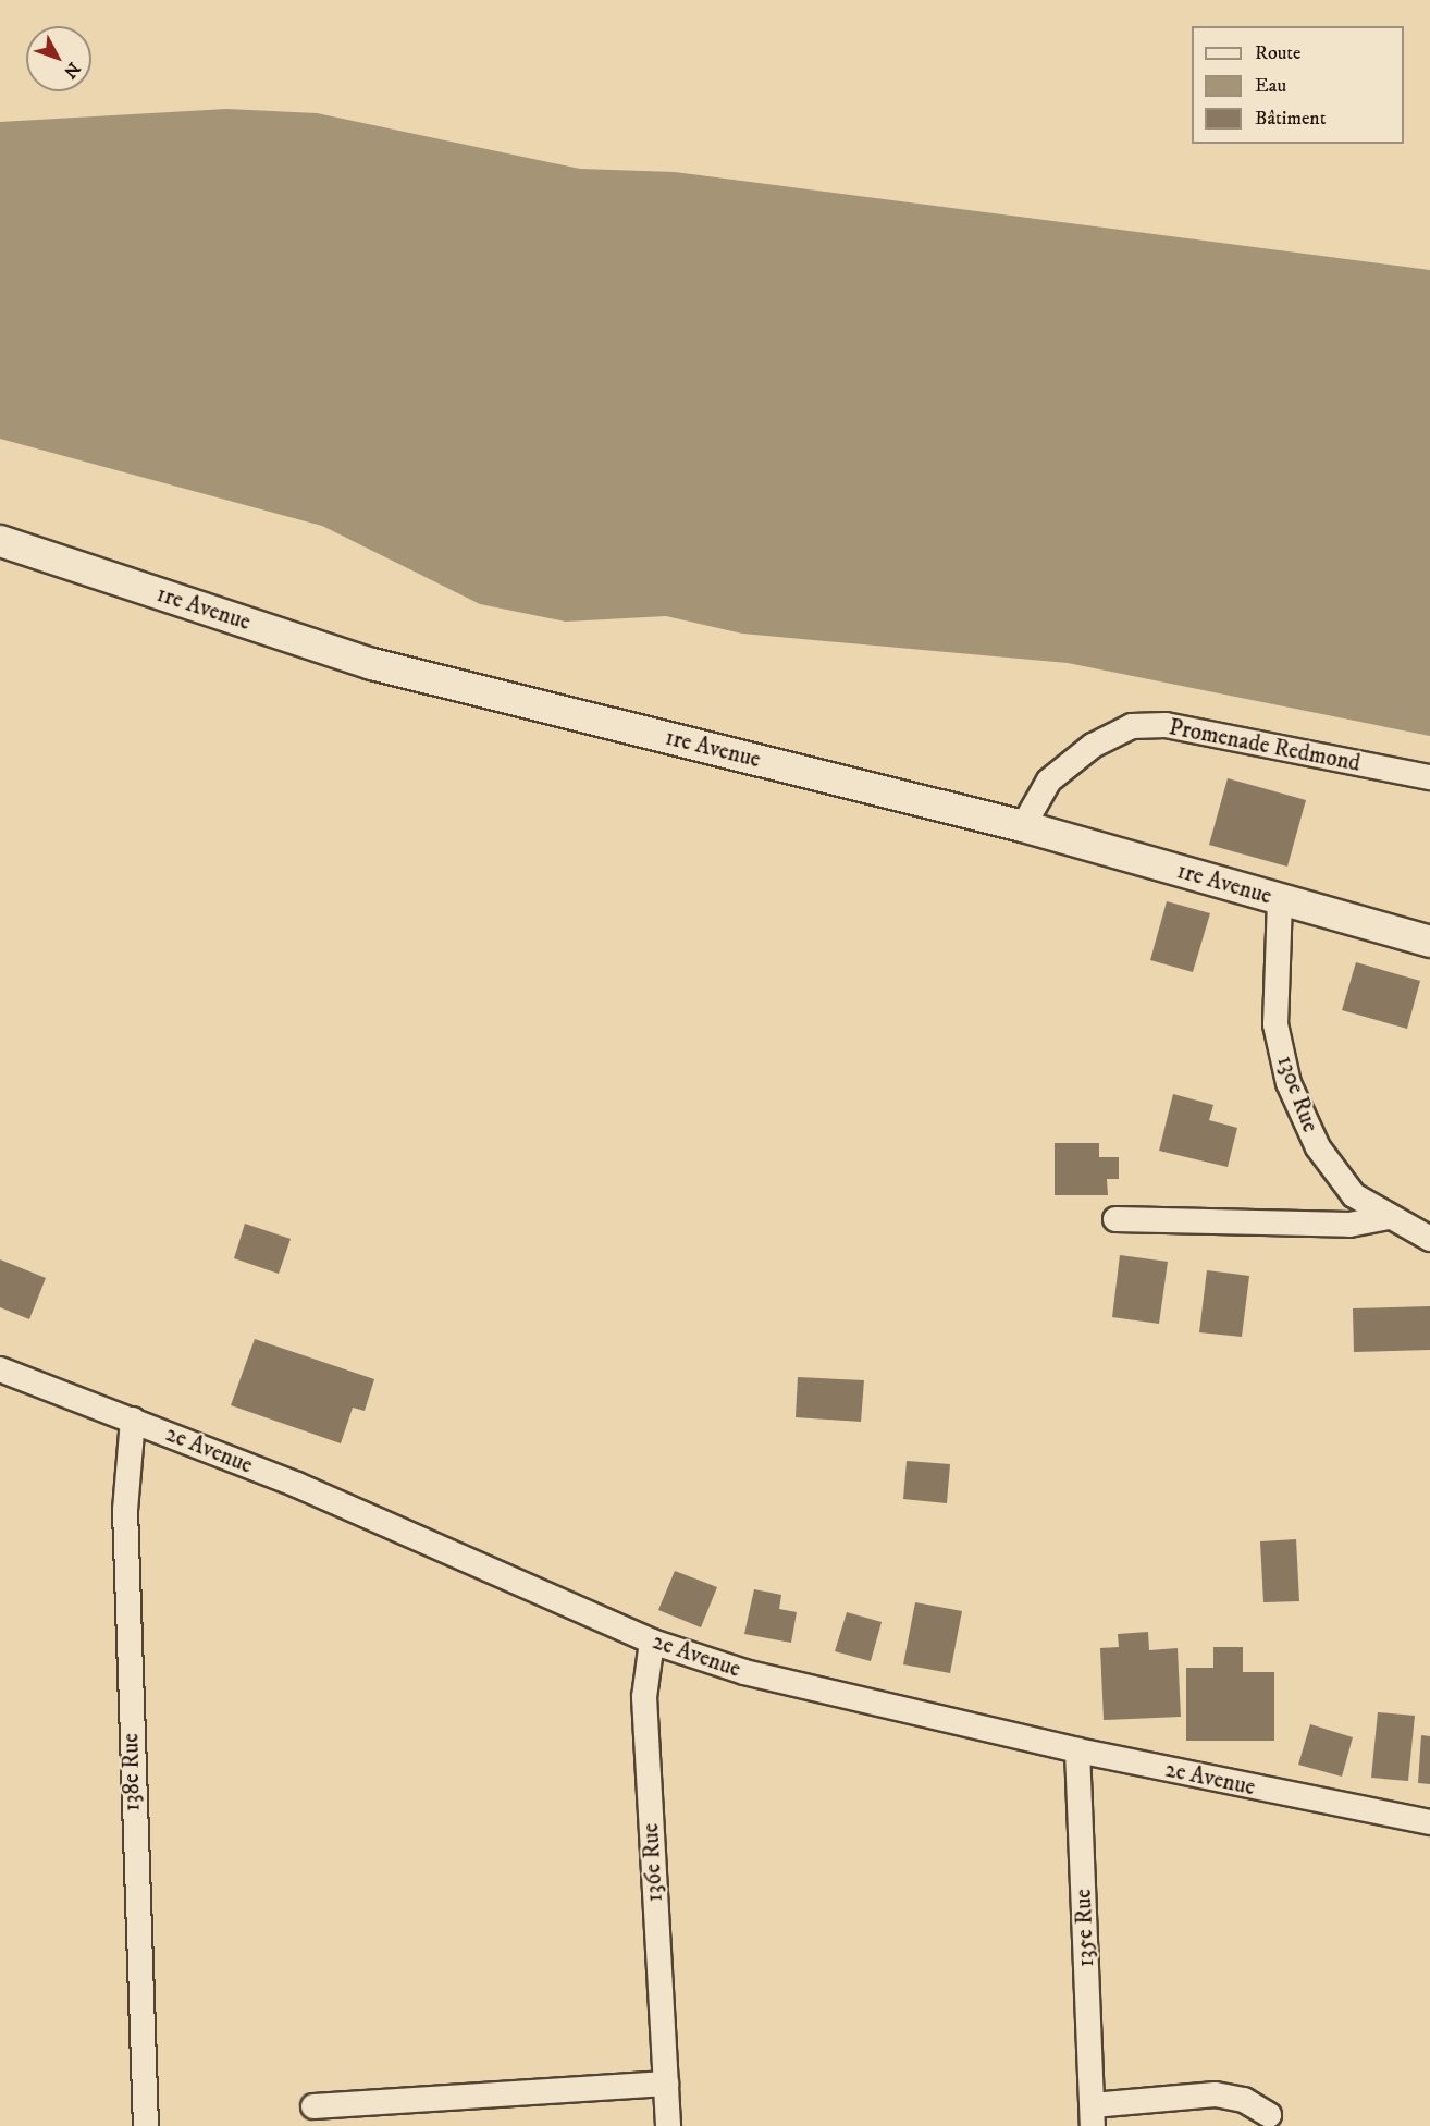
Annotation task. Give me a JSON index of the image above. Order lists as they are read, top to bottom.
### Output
{
  "streets": {
    "street": [
      "1re Avenue",
      "Promenade Redmond",
      "130e Rue",
      "2e Avenue",
      "138e Rue",
      "136e Rue",
      "135e Rue"
    ]
  },
  "crossings": [
    ["1re Avenue", "Promenade Redmond"],
    ["1re Avenue", "130e Rue"],
    ["2e Avenue", "138e Rue"],
    ["2e Avenue", "136e Rue"],
    ["2e Avenue", "135e Rue"]
  ],
  "legend": ["Route", "Eau", "Bâtiment"],
  "north": "bottom right"
}
